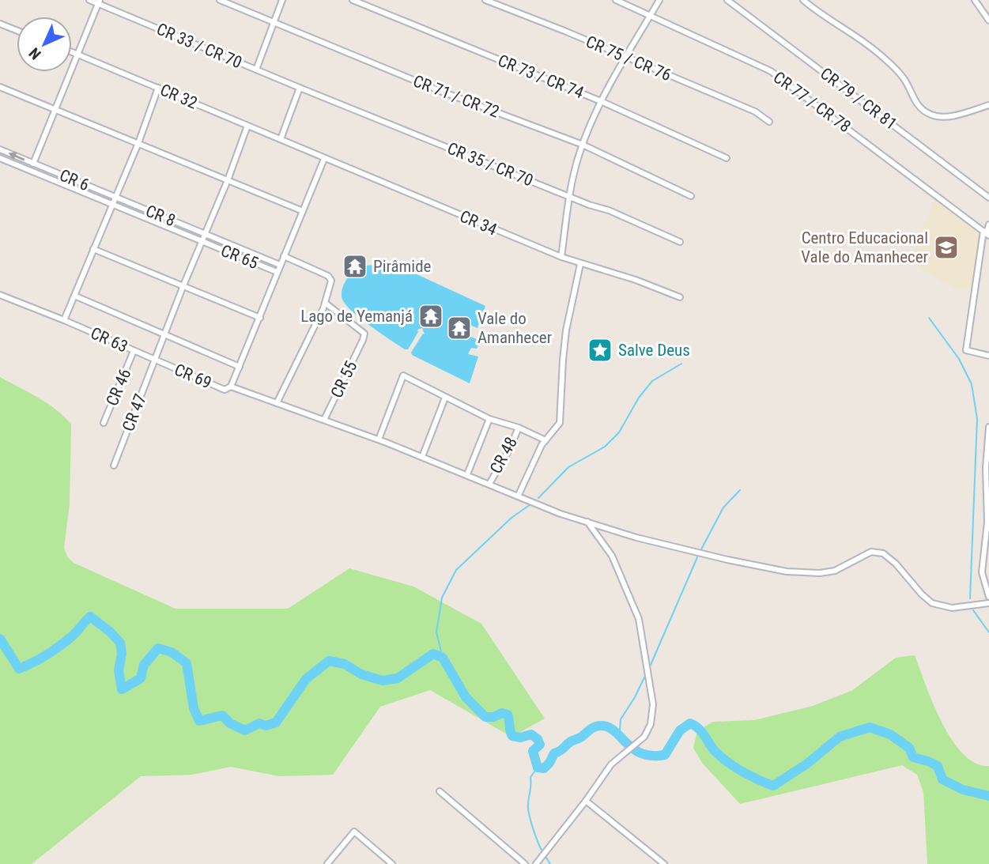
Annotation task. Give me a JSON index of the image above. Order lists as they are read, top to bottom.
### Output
{
  "streets": {
    "street": [
      "CR 33 / CR 70",
      "CR 75 / CR 76",
      "CR 73 / CR 74",
      "CR 32",
      "CR 71 / CR 72",
      "CR 79 / CR 81",
      "CR 77 / CR 78",
      "CR 35 / CR 70",
      "CR 6",
      "CR 8",
      "CR 34",
      "CR 65",
      "CR 63",
      "CR 69",
      "CR 55",
      "CR 46",
      "CR 47",
      "CR 48"
    ]
  },
  "crossings": [
    ["CR 33 / CR 70", "CR 35 / CR 70"],
    ["CR 32", "CR 34"],
    ["CR 32", "CR 47"],
    ["CR 6", "CR 8"],
    ["CR 8", "CR 47"],
    ["CR 65", "CR 47"],
    ["CR 63", "CR 69"],
    ["CR 63", "CR 46"],
    ["CR 63", "CR 47"],
    ["CR 69", "CR 55"],
    ["CR 69", "CR 47"],
    ["CR 69", "CR 48"]
  ],
  "places": {
    "school or university": ["Centro Educacional Vale do Amanhecer"],
    "temple": ["Pirâmide", "Lago de Yemanjá", "Vale do Amanhecer"],
    "place": ["Salve Deus"]
  },
  "north": "bottom left"
}
